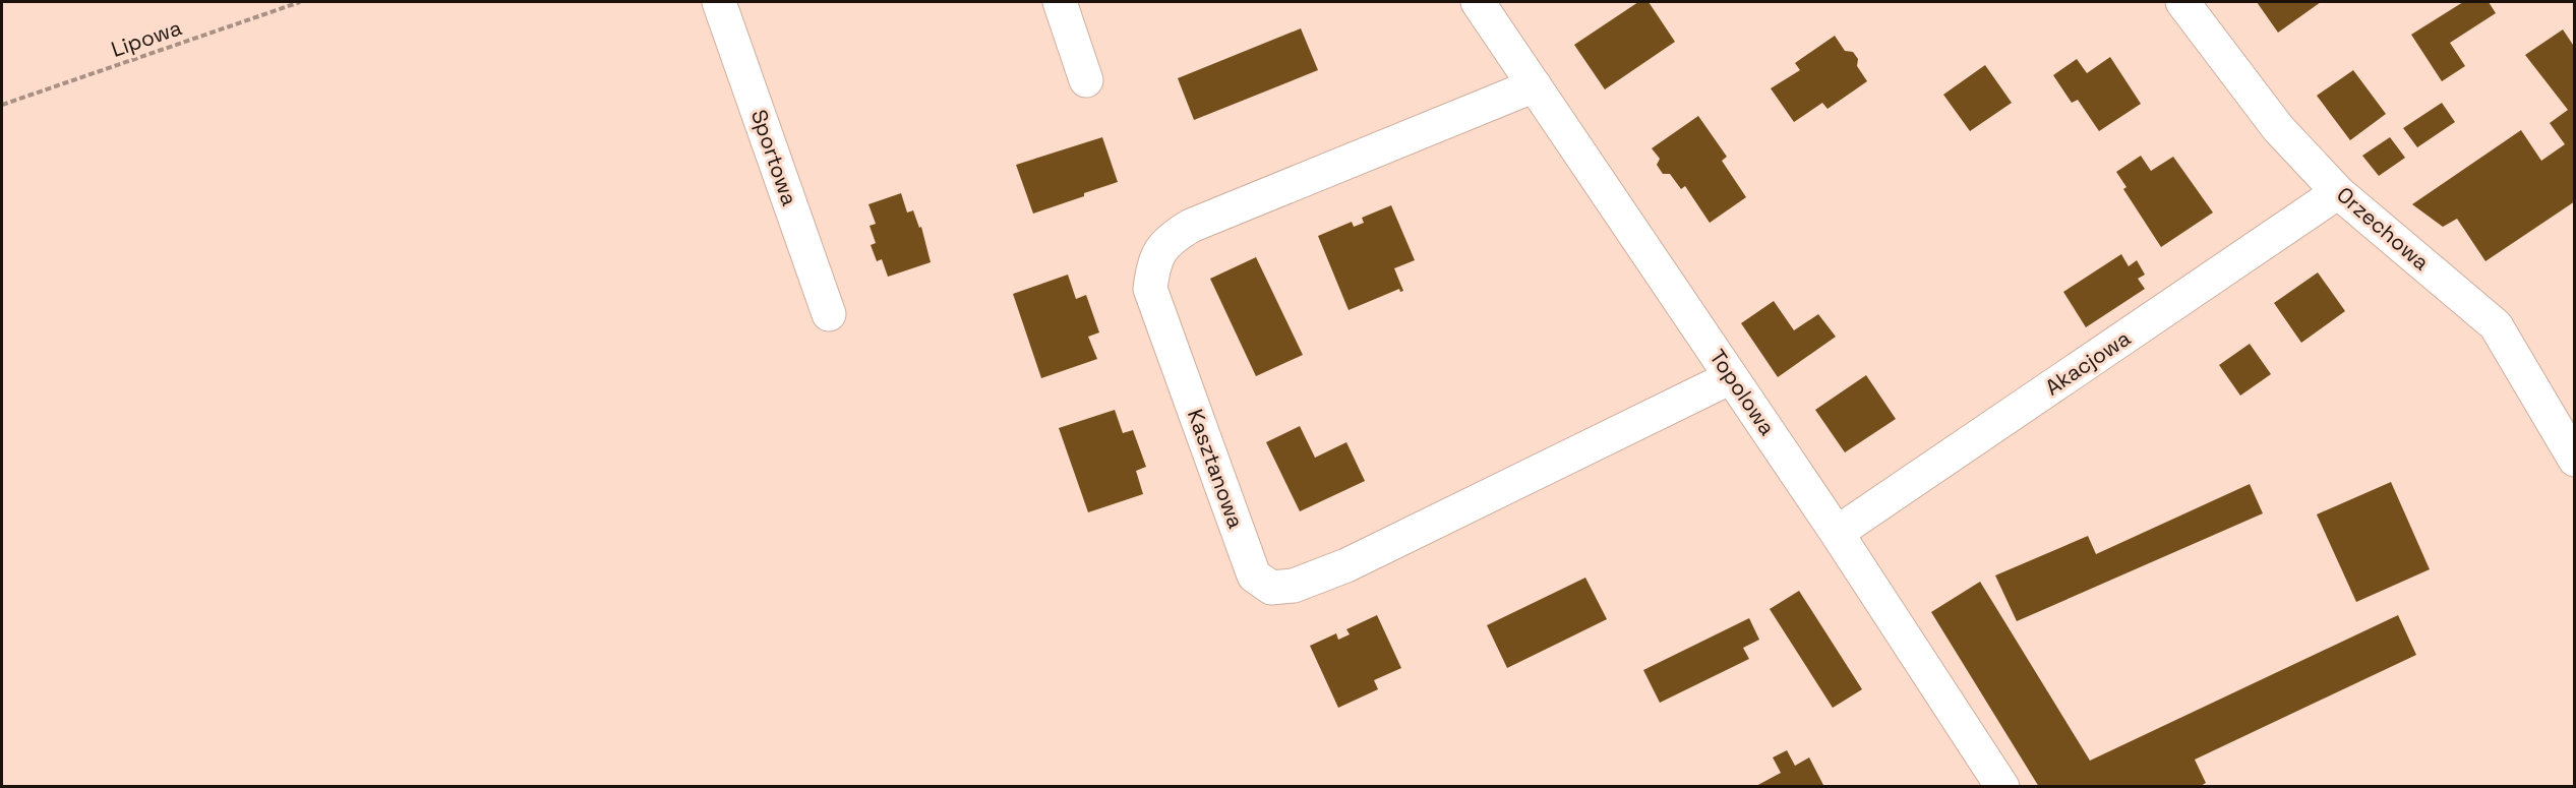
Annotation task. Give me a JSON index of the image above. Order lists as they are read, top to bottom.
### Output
{
  "streets": {
    "street": [
      "Sportowa",
      "Orzechowa",
      "Akacjowa",
      "Topolowa",
      "Kasztanowa"
    ],
    "path": ["Lipowa"]
  },
  "crossings": [
    ["Orzechowa", "Akacjowa"],
    ["Akacjowa", "Topolowa"],
    ["Topolowa", "Kasztanowa"]
  ]
}
